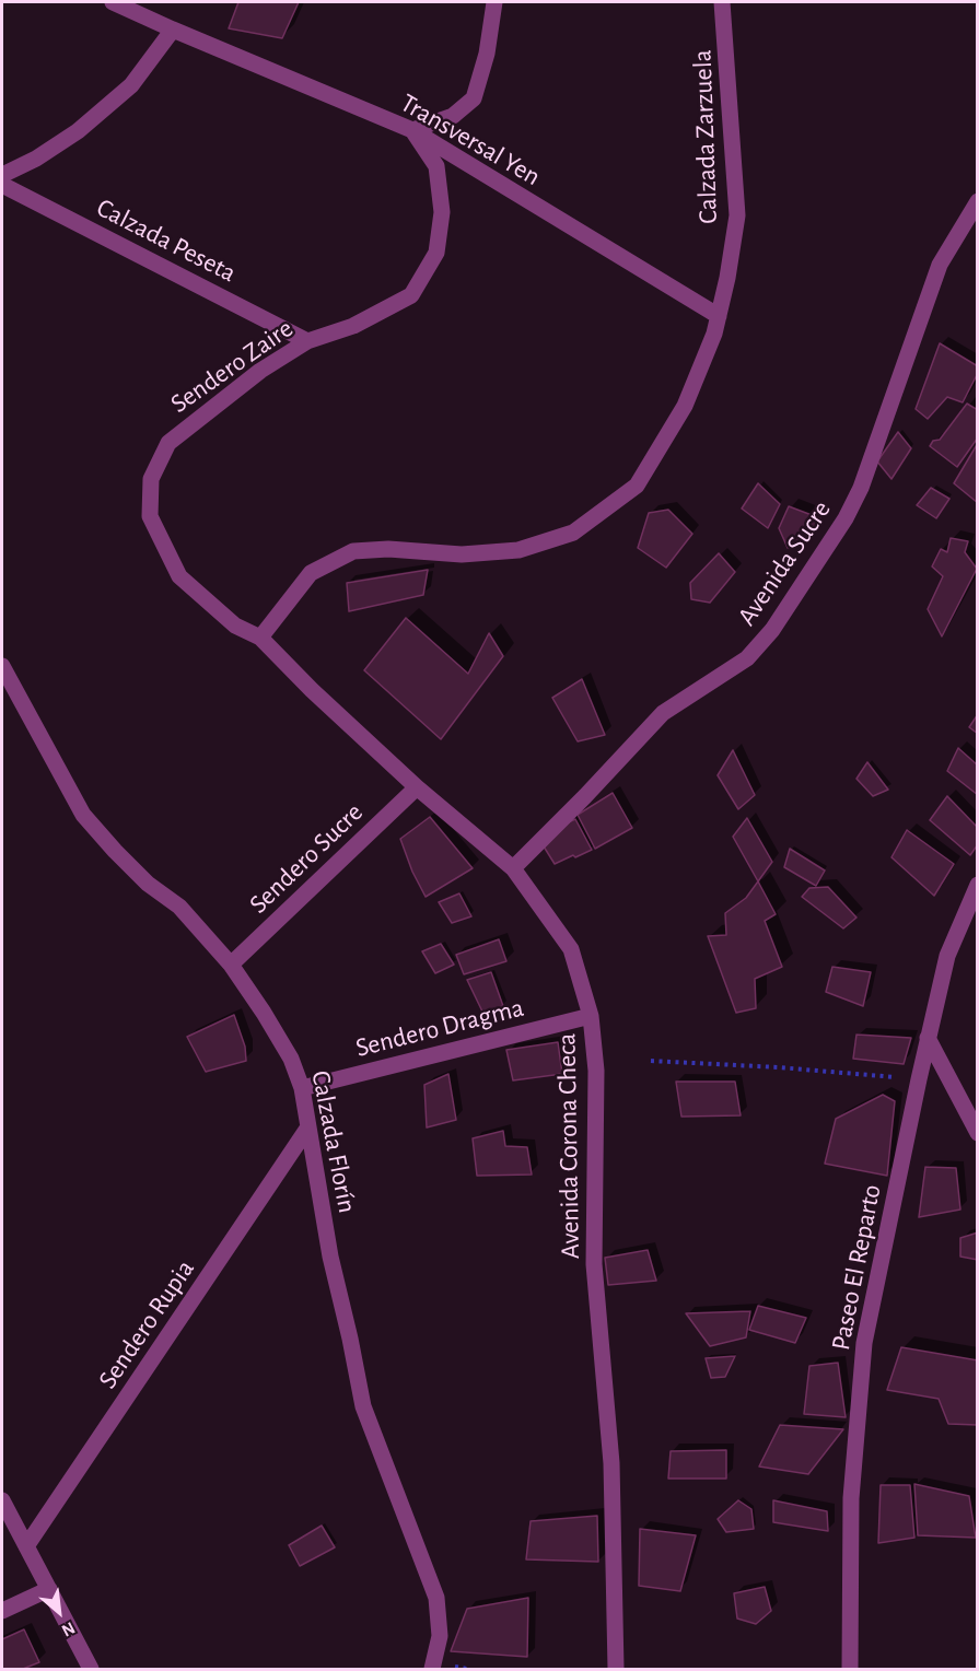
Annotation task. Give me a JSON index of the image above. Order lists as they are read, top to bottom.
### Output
{
  "streets": {
    "street": [
      "Calzada Zarzuela",
      "Transversal Yen",
      "Calzada Peseta",
      "Sendero Zaire",
      "Avenida Sucre",
      "Sendero Sucre",
      "Sendero Dragma",
      "Calzada Florín",
      "Avenida Corona Checa",
      "Paseo El Reparto",
      "Sendero Rupia"
    ]
  },
  "crossings": [
    ["Calzada Zarzuela", "Transversal Yen"],
    ["Calzada Zarzuela", "Sendero Zaire"],
    ["Calzada Zarzuela", "Avenida Corona Checa"],
    ["Transversal Yen", "Sendero Zaire"],
    ["Calzada Peseta", "Sendero Zaire"],
    ["Sendero Zaire", "Avenida Corona Checa"],
    ["Avenida Sucre", "Avenida Corona Checa"],
    ["Sendero Sucre", "Calzada Florín"],
    ["Sendero Sucre", "Avenida Corona Checa"],
    ["Sendero Dragma", "Calzada Florín"],
    ["Sendero Dragma", "Avenida Corona Checa"],
    ["Calzada Florín", "Sendero Rupia"]
  ],
  "north": "bottom right"
}
